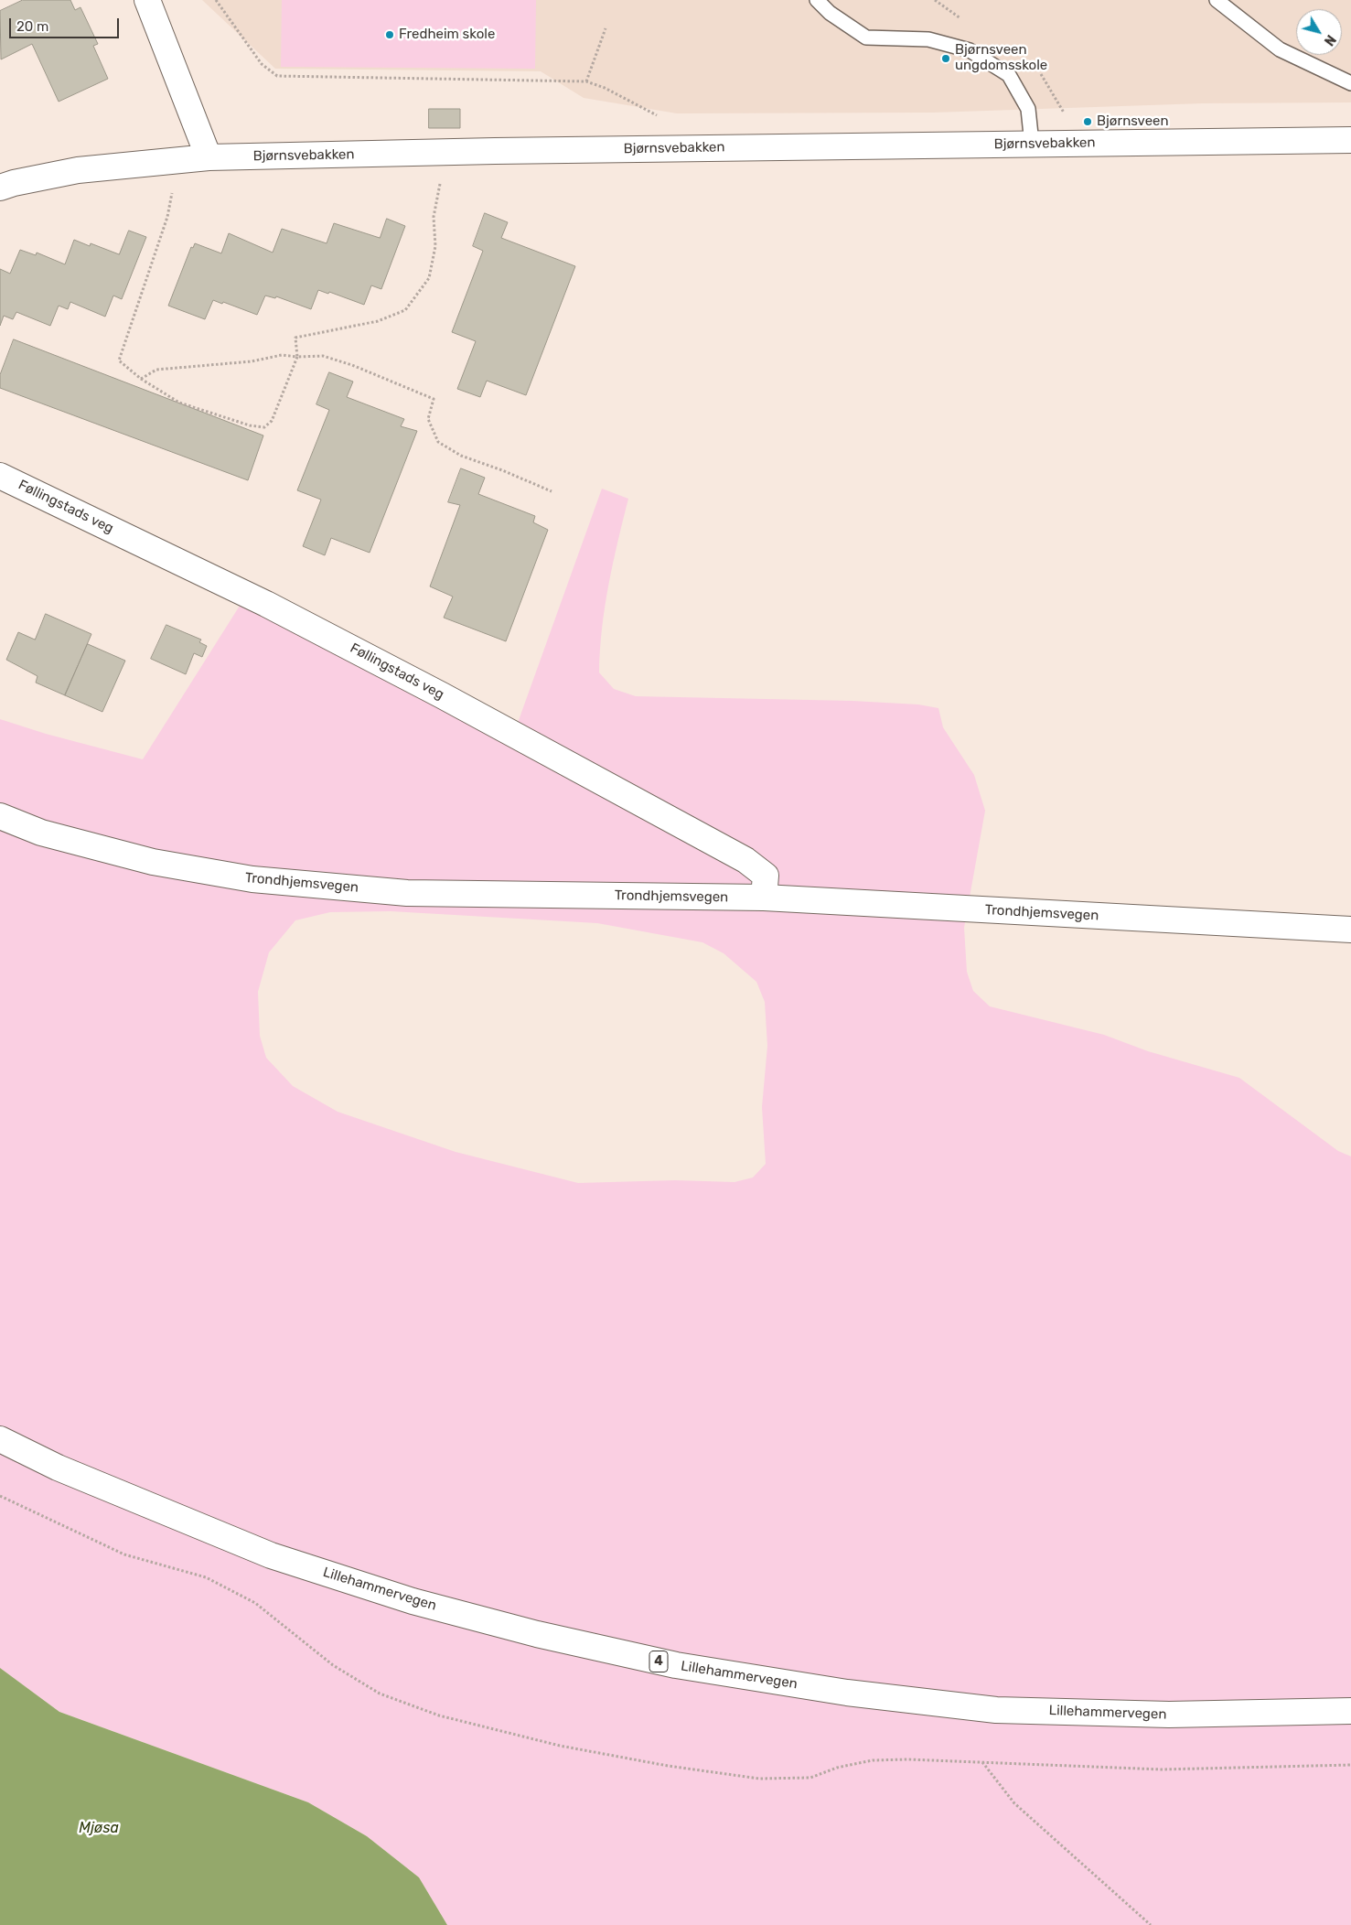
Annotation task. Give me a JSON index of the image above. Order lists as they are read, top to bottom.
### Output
{
  "streets": {
    "main road": [
      "Bjørnsvebakken",
      "Føllingstads veg",
      "Trondhjemsvegen",
      "Lillehammervegen",
      "4"
    ]
  },
  "crossings": [
    ["Føllingstads veg", "Trondhjemsvegen"]
  ],
  "water": ["Mjøsa"],
  "places": ["Fredheim skole", "Bjørnsveen ungdomsskole", "Bjørnsveen"],
  "scale_bar": "20 m",
  "north": "bottom right"
}
